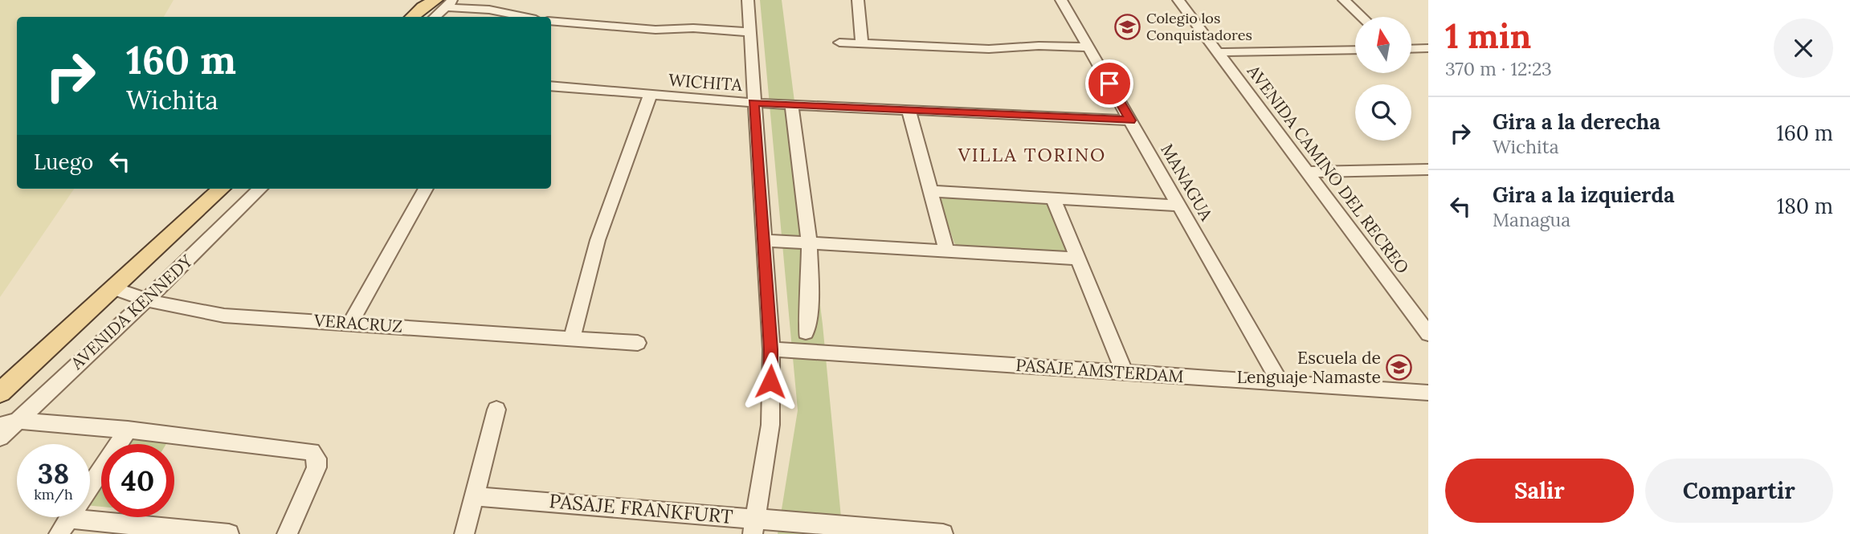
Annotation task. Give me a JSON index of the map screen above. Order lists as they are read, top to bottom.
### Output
{
  "streets": {
    "main road": ["AVENIDA KENNEDY"],
    "street": [
      "WICHITA",
      "AVENIDA CAMINO DEL RECREO",
      "MANAGUA",
      "VERACRUZ",
      "PASAJE AMSTERDAM",
      "PASAJE FRANKFURT"
    ]
  },
  "crossings": [
    ["WICHITA", "MANAGUA"],
    ["MANAGUA", "PASAJE AMSTERDAM"],
    ["AVENIDA KENNEDY", "VERACRUZ"]
  ],
  "districts": ["VILLA TORINO"],
  "places": {
    "school or university": ["Colegio los Conquistadores", "Escuela de Lenguaje Namaste"]
  },
  "north": "top",
  "page": {
    "heading": ["1 min", "370 m · 12:23"],
    "turn": ["160 m", "Wichita"],
    "list": [
      {
        "name": "Gira a la derecha",
        "note": "Wichita",
        "value": "160 m"
      },
      {
        "name": "Gira a la izquierda",
        "note": "Managua",
        "value": "180 m"
      }
    ],
    "then": "Luego",
    "speed": "38 km/h",
    "limit": "40",
    "buttons": ["Salir", "Compartir"]
  }
}
